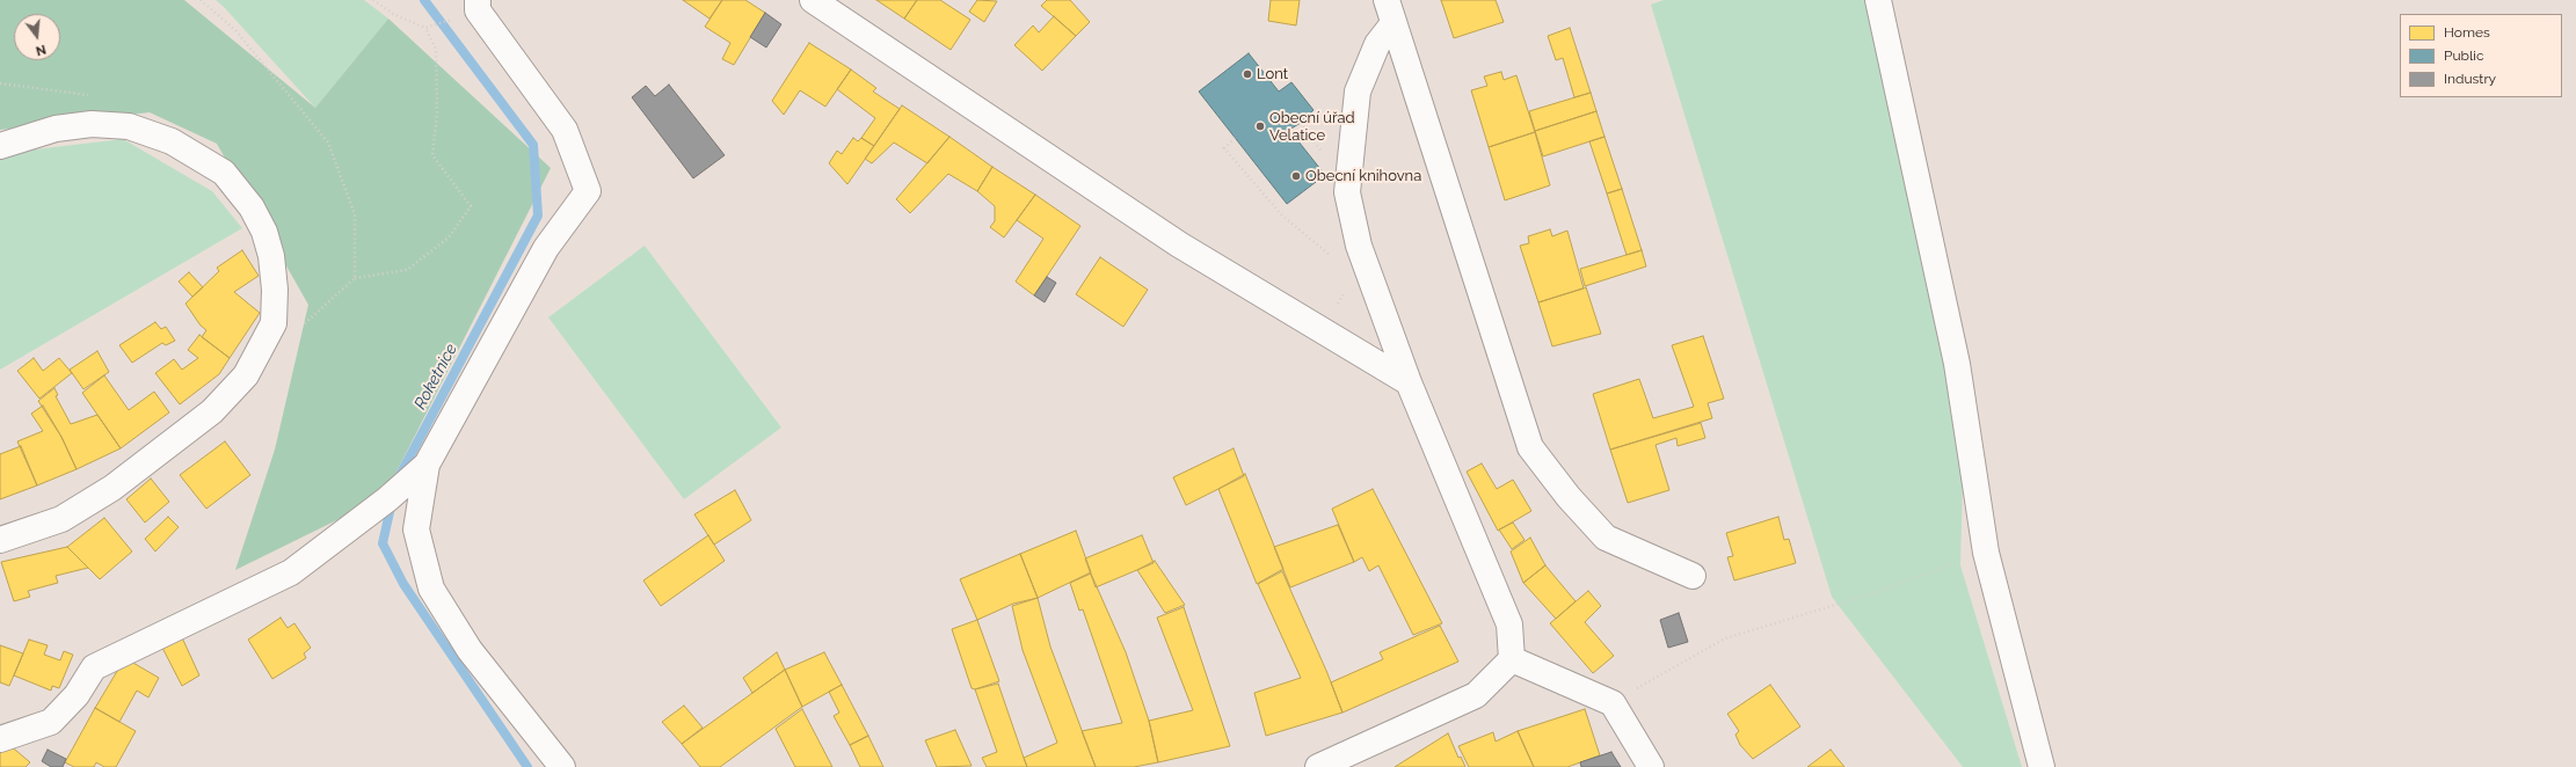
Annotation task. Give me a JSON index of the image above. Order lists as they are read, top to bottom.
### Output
{
  "water": ["Roketnice"],
  "places": ["Lont", "Obecní úřad Velatice", "Obecní knihovna"],
  "legend": ["Homes", "Public", "Industry"],
  "north": "bottom"
}
